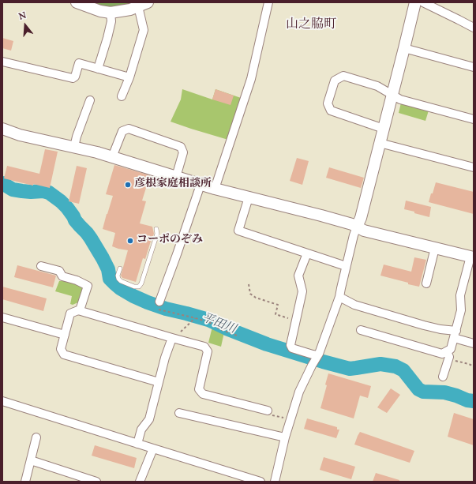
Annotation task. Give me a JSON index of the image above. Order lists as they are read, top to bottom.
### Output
{
  "districts": ["山之脇町"],
  "water": ["平田川"],
  "places": ["彦根家庭相談所", "コーポのぞみ"],
  "north": "top"
}
